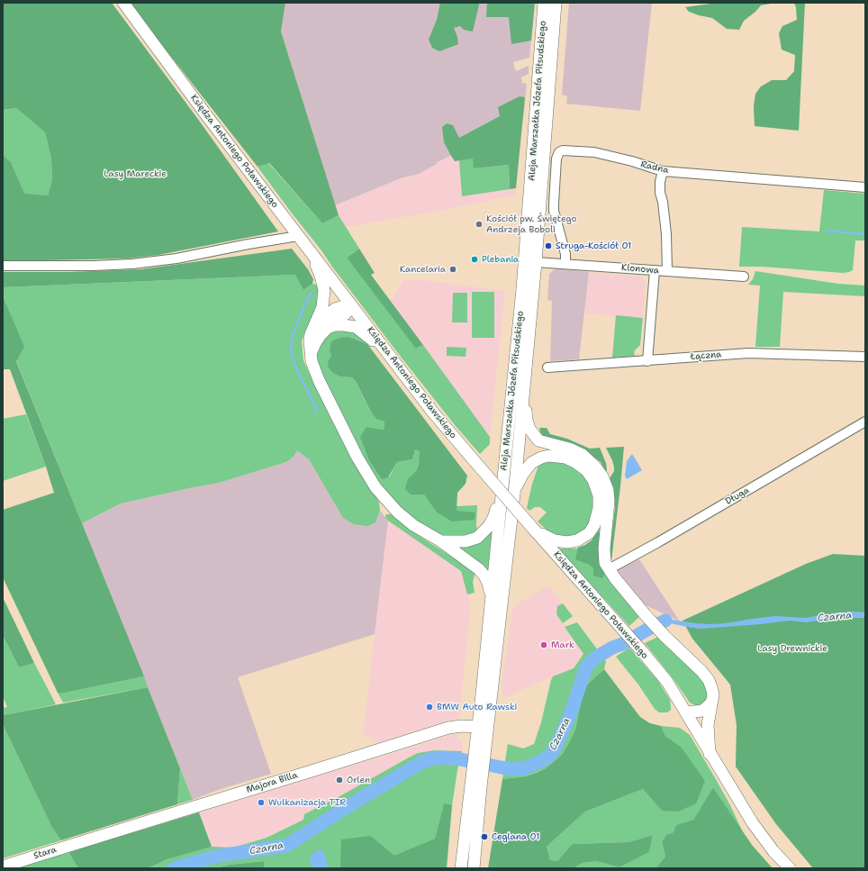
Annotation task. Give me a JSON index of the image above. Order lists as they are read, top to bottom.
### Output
{
  "streets": {
    "main road": [
      "Aleja Marszałka Józefa Piłsudskiego",
      "Księdza Antoniego Poławskiego",
      "Majora Billa",
      "Stara"
    ],
    "street": [
      "Radna",
      "Klonowa",
      "Łączna",
      "Długa"
    ]
  },
  "crossings": [
    ["Aleja Marszałka Józefa Piłsudskiego", "Klonowa"],
    ["Aleja Marszałka Józefa Piłsudskiego", "Majora Billa"],
    ["Radna", "Klonowa"],
    ["Majora Billa", "Stara"]
  ],
  "water": ["Czarna"],
  "parks": ["Lasy Mareckie", "Lasy Drewnickie"],
  "places": [
    "Kościół pw. Świętego Andrzeja Boboli",
    "Struga-Kościół 01",
    "Plebania",
    "Kancelaria",
    "Mark",
    "BMW Auto Rawski",
    "Orlen",
    "Wulkanizacja TIR",
    "Ceglana 01"
  ]
}
